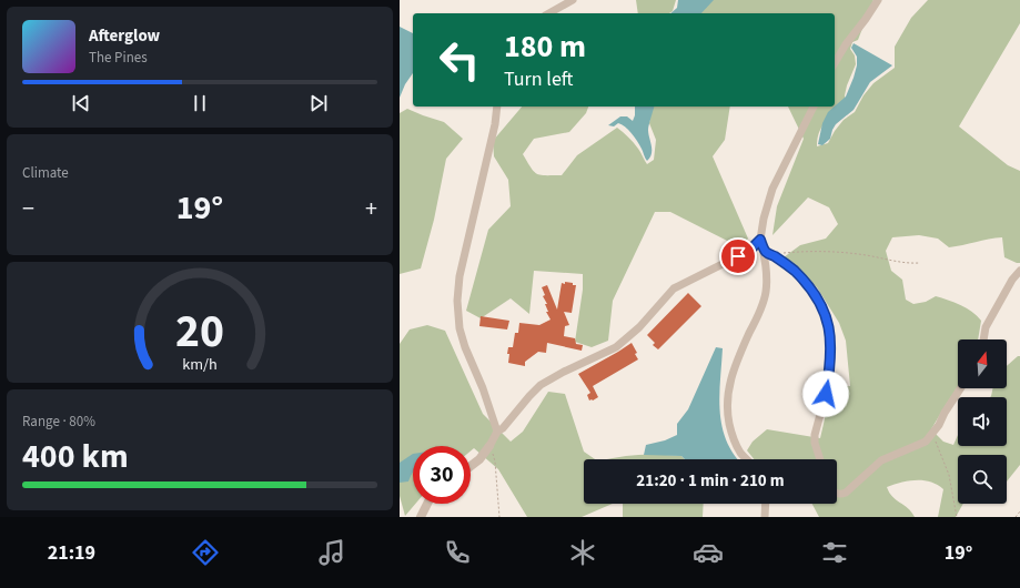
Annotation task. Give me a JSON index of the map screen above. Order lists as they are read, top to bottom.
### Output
{
  "north": "top",
  "page": {
    "turn": ["180 m", "Turn left"],
    "song": ["Afterglow", "The Pines"],
    "tile": [
      "Climate",
      ["Range · 80%", "400 km"]
    ],
    "heat": ["−", "19°", "+"],
    "limit": "30",
    "trip": "21:20 · 1 min · 210 m",
    "tabs": ["21:19", "19°"],
    "gauge": ["20", "km/h"]
  }
}
